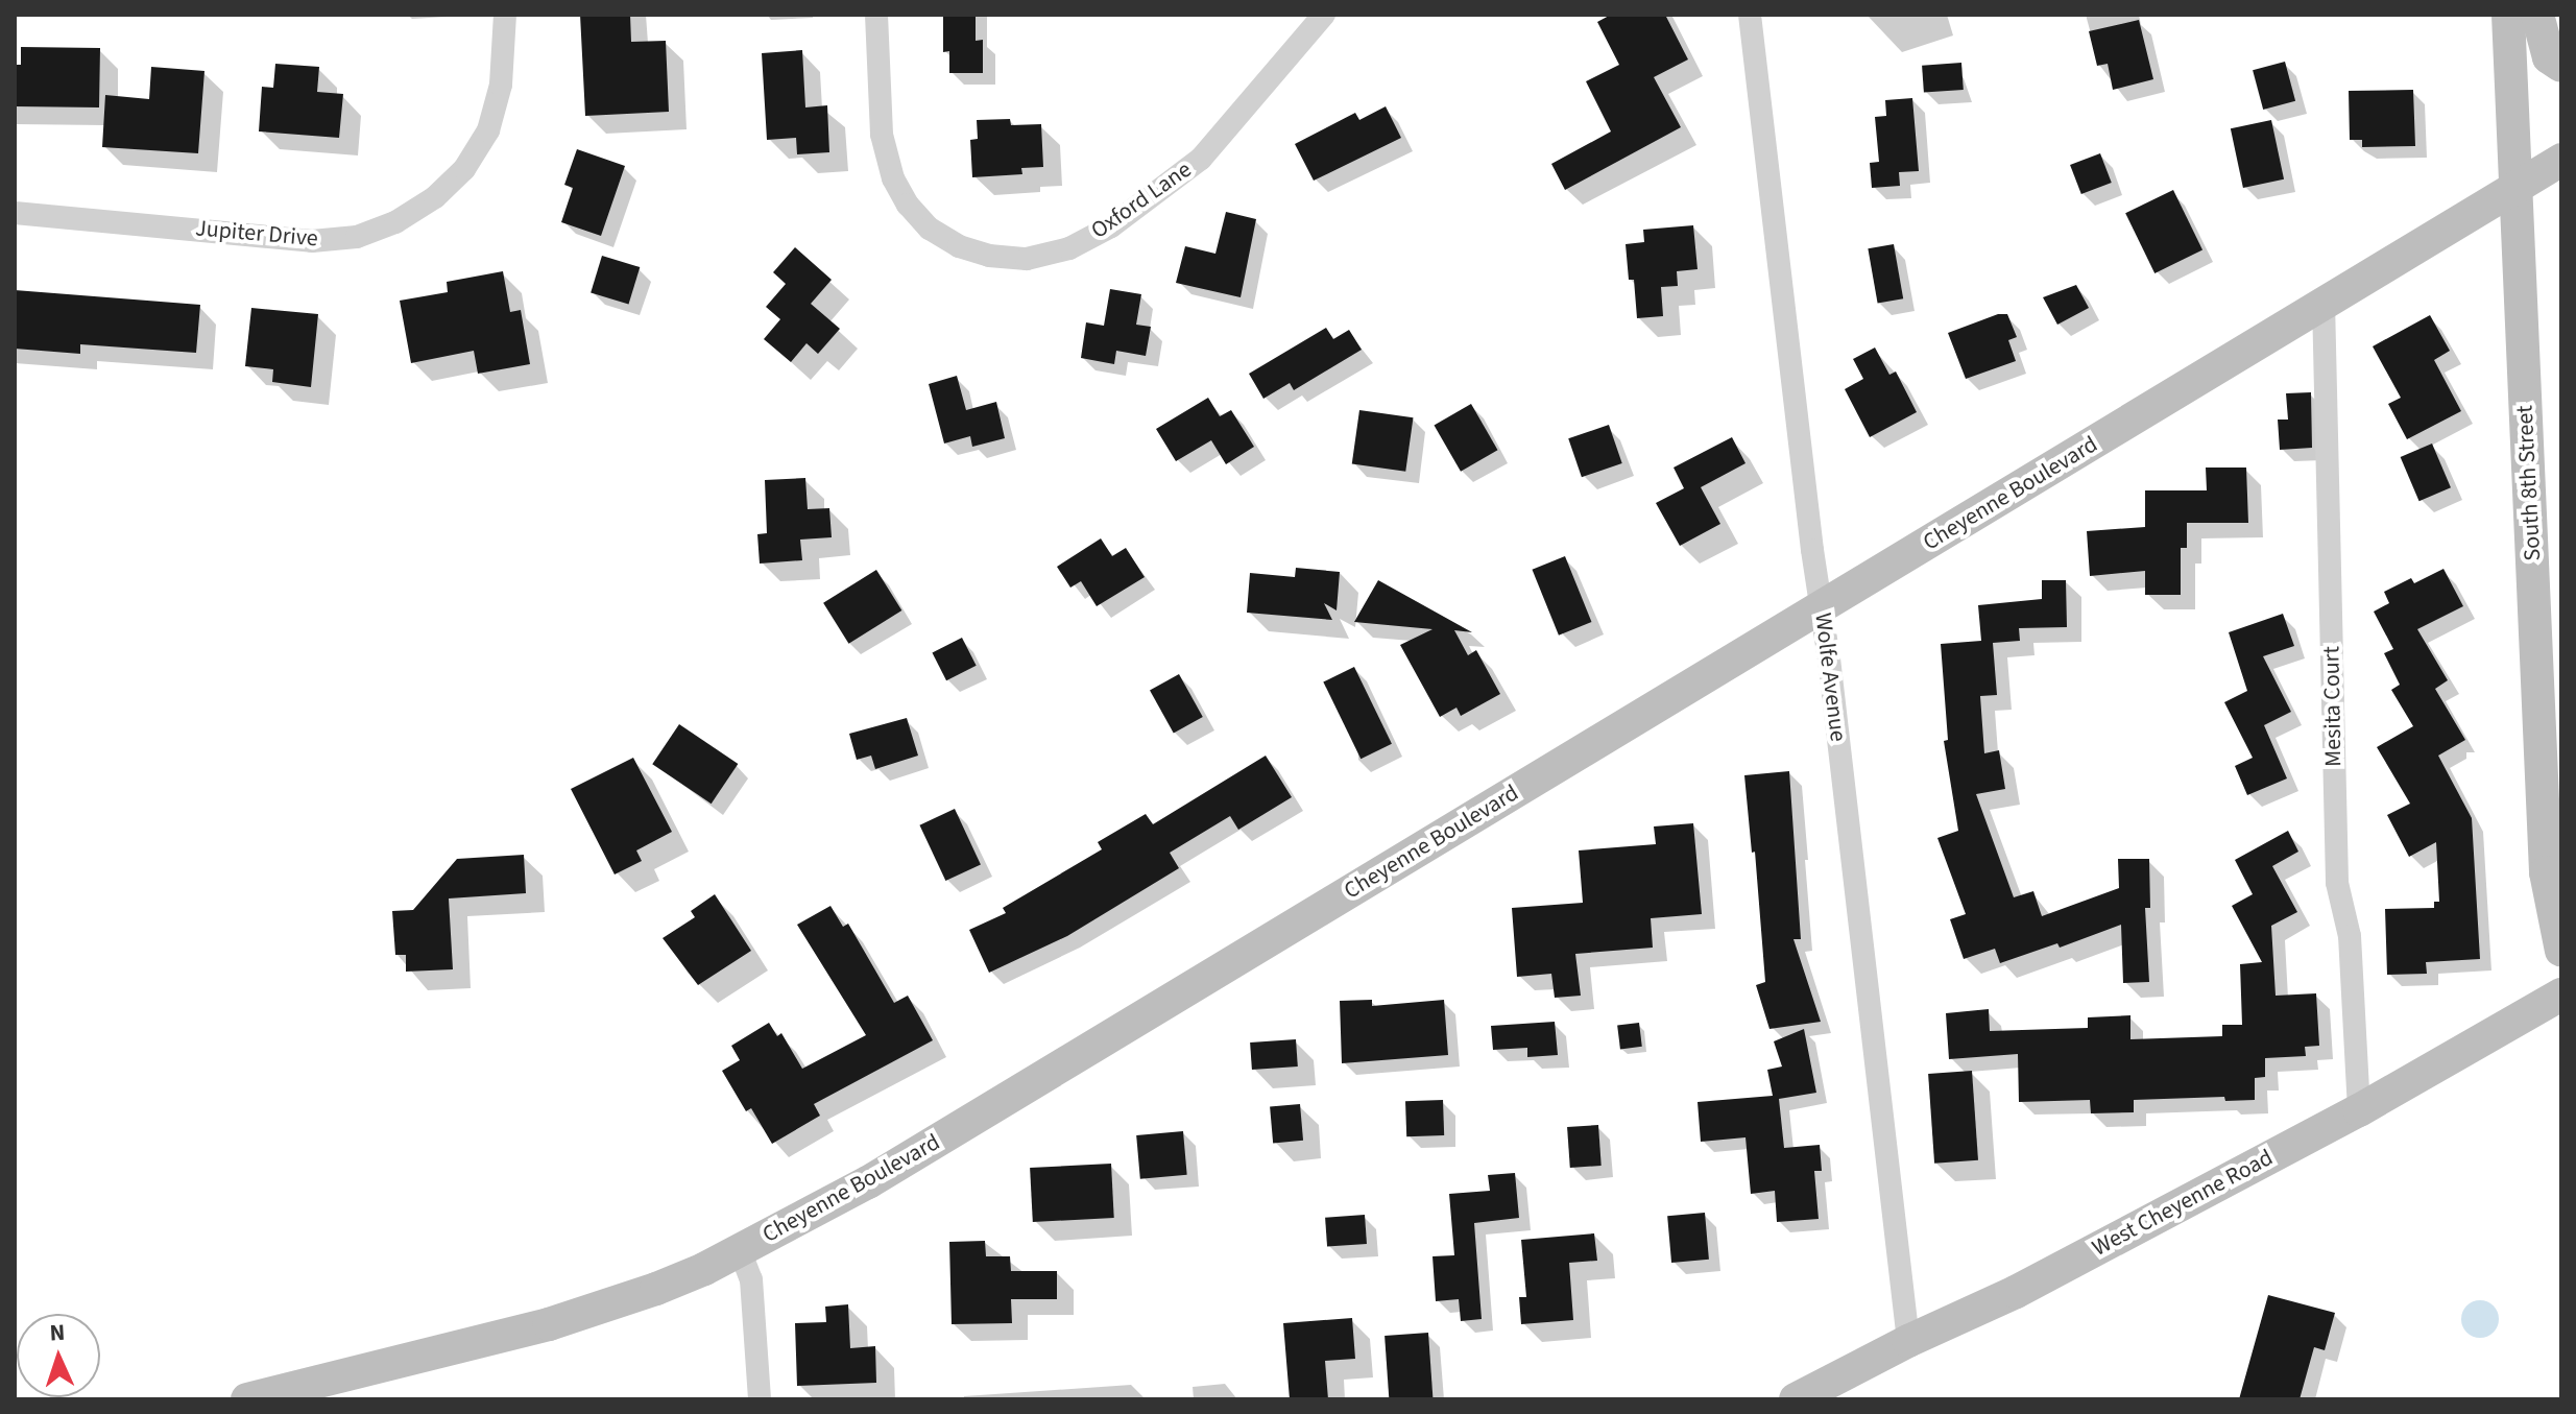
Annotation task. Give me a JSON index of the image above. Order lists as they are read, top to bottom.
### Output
{
  "streets": {
    "main road": ["South 8th Street", "Cheyenne Boulevard", "West Cheyenne Road"],
    "street": [
      "Oxford Lane",
      "Jupiter Drive",
      "Wolfe Avenue",
      "Mesita Court"
    ]
  },
  "crossings": [
    ["South 8th Street", "Cheyenne Boulevard"],
    ["Cheyenne Boulevard", "Wolfe Avenue"],
    ["Cheyenne Boulevard", "Mesita Court"],
    ["Wolfe Avenue", "West Cheyenne Road"],
    ["Mesita Court", "West Cheyenne Road"]
  ],
  "north": "top"
}
